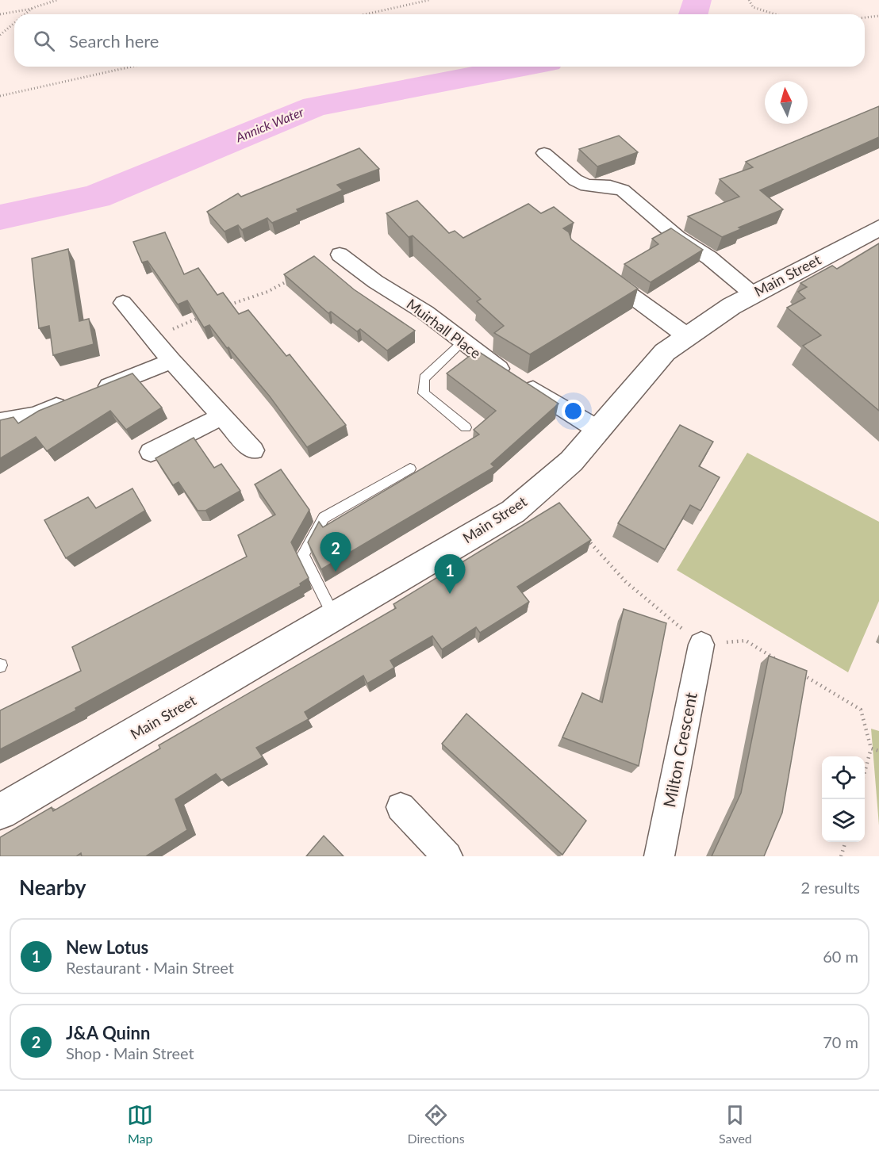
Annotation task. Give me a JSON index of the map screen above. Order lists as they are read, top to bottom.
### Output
{
  "streets": {
    "main road": ["Main Street"],
    "street": ["Muirhall Place", "Milton Crescent"]
  },
  "crossings": [
    ["Main Street", "Muirhall Place"]
  ],
  "water": ["Annick Water"],
  "north": "top",
  "page": {
    "search": "Search here",
    "pins": ["2", "1"],
    "heading": ["Nearby", "2 results"],
    "list": [
      {
        "mark": "1",
        "name": "New Lotus",
        "note": "Restaurant · Main Street",
        "value": "60 m"
      },
      {
        "mark": "2",
        "name": "J&A Quinn",
        "note": "Shop · Main Street",
        "value": "70 m"
      }
    ],
    "nav": ["Map", "Directions", "Saved"]
  }
}
